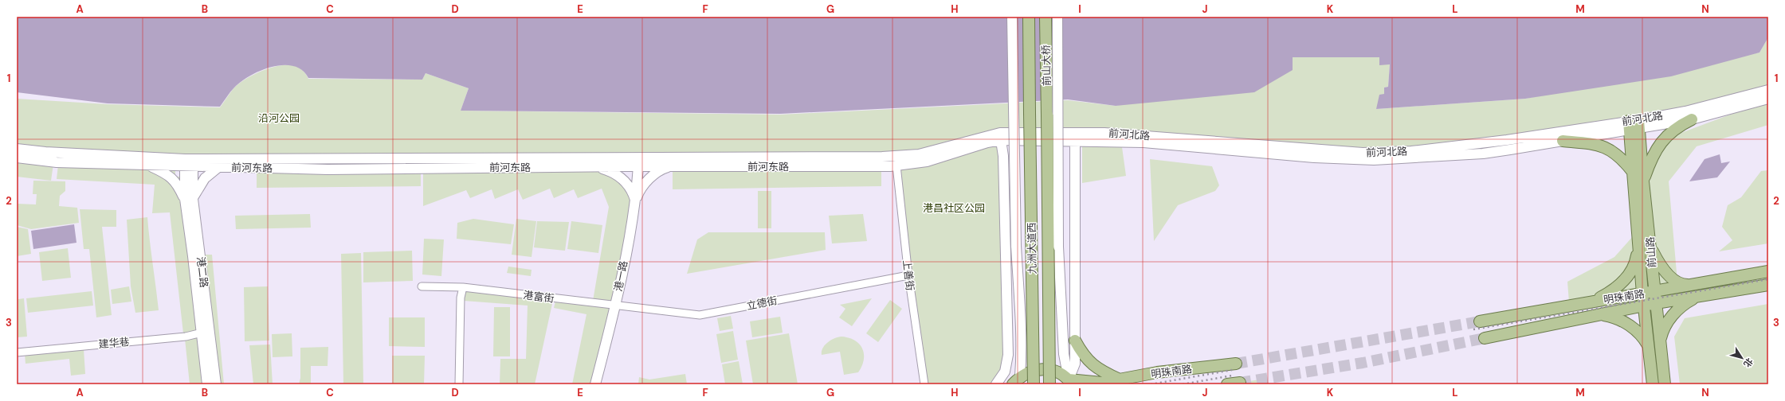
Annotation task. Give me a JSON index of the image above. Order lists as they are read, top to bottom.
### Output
{
  "streets": {
    "main road": [
      "前山大桥",
      "前河北路",
      "前河东路",
      "九洲大道西",
      "前山路",
      "港二路",
      "港一路",
      "明珠南路"
    ],
    "street": [
      "上善街",
      "港富街",
      "立德街",
      "建华巷"
    ]
  },
  "crossings": [
    ["前山大桥", "九洲大道西"],
    ["前河北路", "前河东路"],
    ["前河北路", "前山路"],
    ["前河东路", "港二路"],
    ["前河东路", "上善街"],
    ["前河东路", "港一路"],
    ["前山路", "明珠南路"],
    ["港二路", "建华巷"],
    ["上善街", "立德街"],
    ["港一路", "港富街"],
    ["港一路", "立德街"],
    ["港富街", "立德街"]
  ],
  "parks": ["沿河公园", "港昌社区公园"],
  "north": "bottom right",
  "grid": {
    "columns": [
      "A",
      "B",
      "C",
      "D",
      "E",
      "F",
      "G",
      "H",
      "I",
      "J",
      "K",
      "L",
      "M",
      "N"
    ],
    "rows": ["1", "2", "3"]
  }
}
